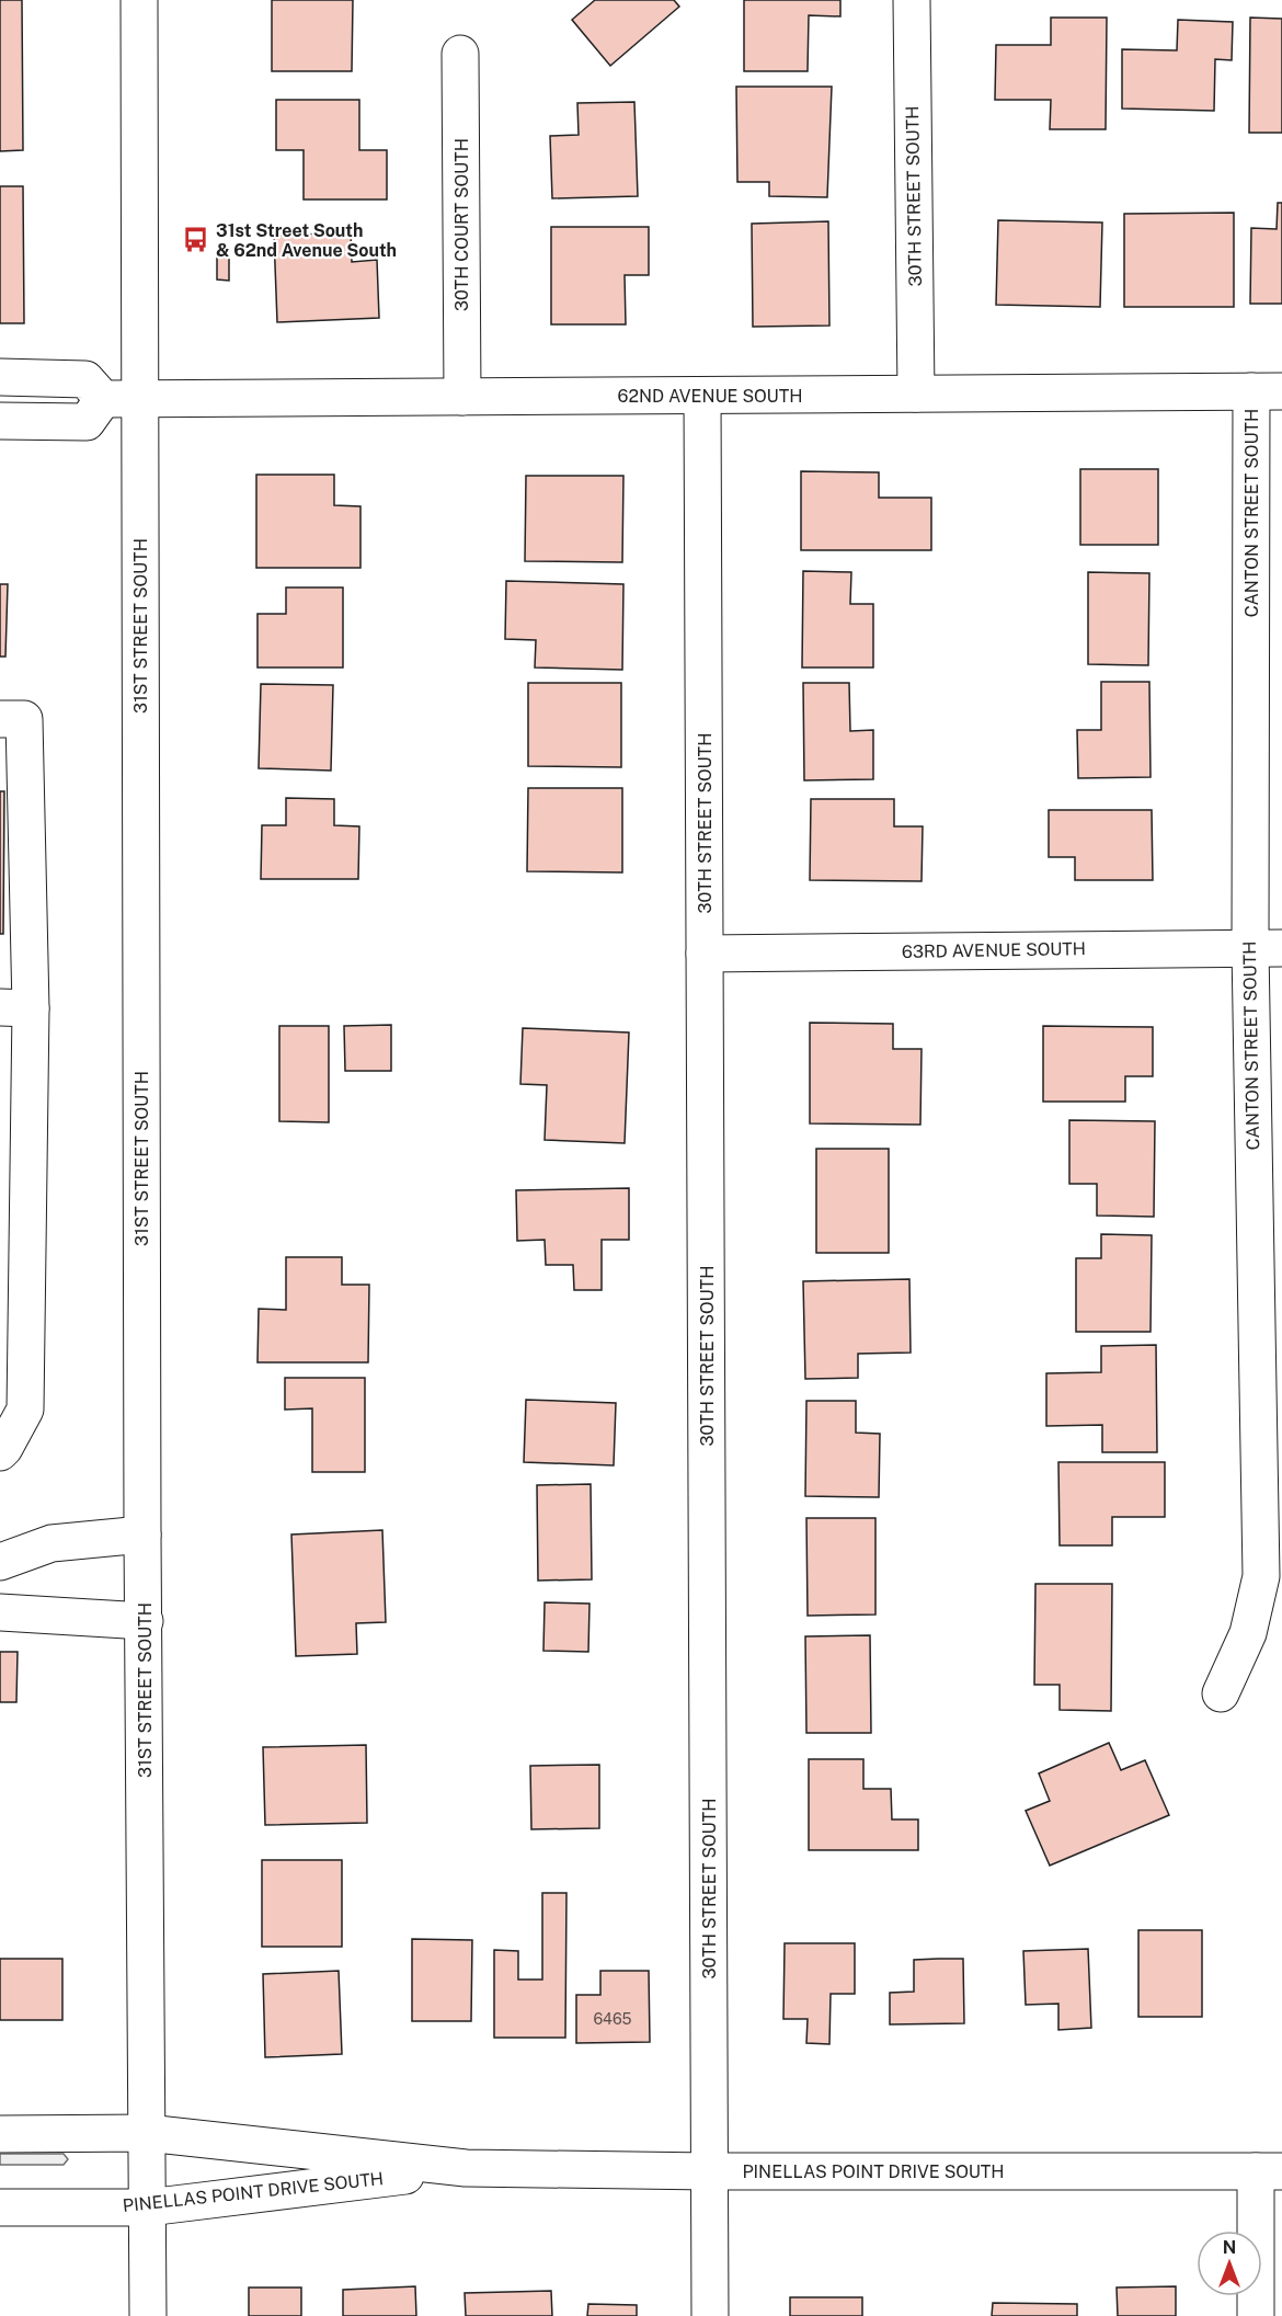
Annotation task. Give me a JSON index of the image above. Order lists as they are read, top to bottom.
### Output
{
  "streets": {
    "street": [
      "30TH STREET SOUTH",
      "30TH COURT SOUTH",
      "62ND AVENUE SOUTH",
      "CANTON STREET SOUTH",
      "31ST STREET SOUTH",
      "63RD AVENUE SOUTH",
      "PINELLAS POINT DRIVE SOUTH"
    ]
  },
  "crossings": [
    ["30TH STREET SOUTH", "62ND AVENUE SOUTH"],
    ["30TH STREET SOUTH", "63RD AVENUE SOUTH"],
    ["30TH STREET SOUTH", "PINELLAS POINT DRIVE SOUTH"],
    ["30TH COURT SOUTH", "62ND AVENUE SOUTH"],
    ["62ND AVENUE SOUTH", "CANTON STREET SOUTH"],
    ["62ND AVENUE SOUTH", "31ST STREET SOUTH"],
    ["CANTON STREET SOUTH", "63RD AVENUE SOUTH"],
    ["31ST STREET SOUTH", "PINELLAS POINT DRIVE SOUTH"]
  ],
  "places": {
    "bus stop": ["31st Street South & 62nd Avenue South"]
  },
  "house_numbers": ["6465"],
  "north": "top"
}
